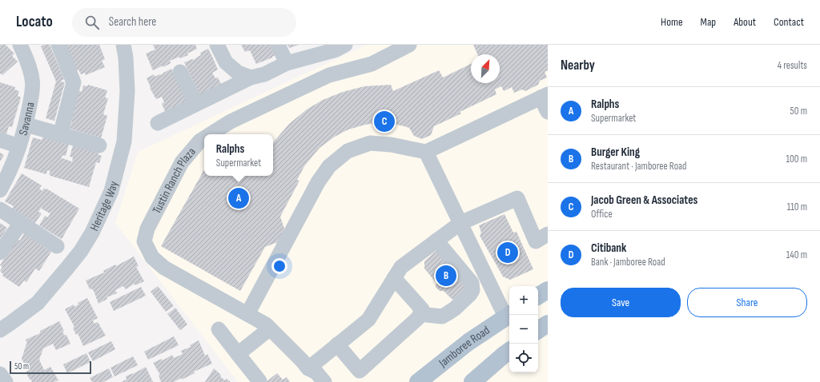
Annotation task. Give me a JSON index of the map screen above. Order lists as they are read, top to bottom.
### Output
{
  "streets": {
    "main road": ["Jamboree Road"],
    "street": ["Savanna", "Tustin Ranch Plaza", "Heritage Way"]
  },
  "scale_bar": "50 m",
  "north": "top right",
  "page": {
    "header": "Locato",
    "search": "Search here",
    "nav": [
      "Home",
      "Map",
      "About",
      "Contact"
    ],
    "heading": ["Nearby", "4 results"],
    "list": [
      {
        "mark": "A",
        "name": "Ralphs",
        "note": "Supermarket",
        "value": "50 m"
      },
      {
        "mark": "B",
        "name": "Burger King",
        "note": "Restaurant · Jamboree Road",
        "value": "100 m"
      },
      {
        "mark": "C",
        "name": "Jacob Green & Associates",
        "note": "Office",
        "value": "110 m"
      },
      {
        "mark": "D",
        "name": "Citibank",
        "note": "Bank · Jamboree Road",
        "value": "140 m"
      }
    ],
    "pins": [
      "C",
      "A",
      "D",
      "B"
    ],
    "popup": ["Ralphs", "Supermarket"],
    "buttons": ["Save", "Share"],
    "map_buttons": ["+", "−"],
    "scale": "50 m"
  }
}
